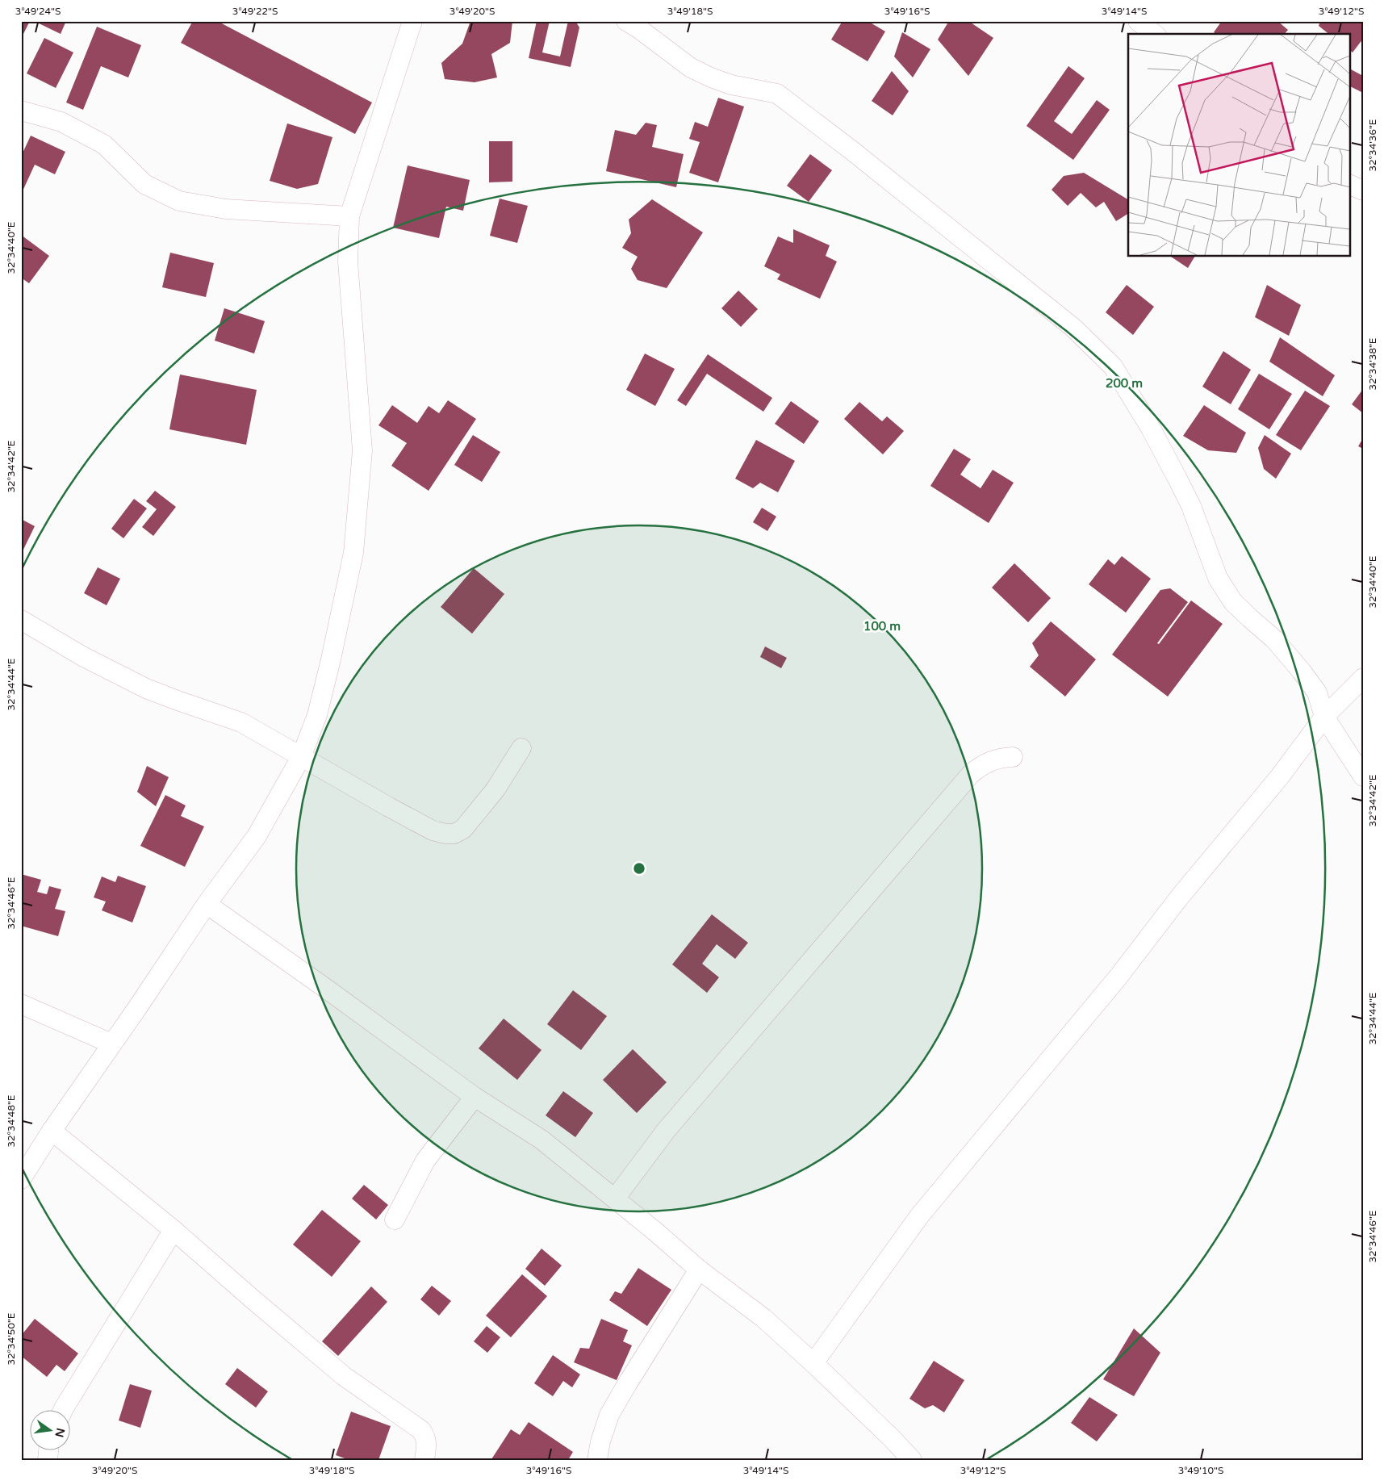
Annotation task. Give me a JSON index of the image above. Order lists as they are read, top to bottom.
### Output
{
  "north": "right",
  "coordinates": [
    "3°49'24\"S",
    "3°49'22\"S",
    "3°49'20\"S",
    "3°49'18\"S",
    "3°49'16\"S",
    "3°49'14\"S",
    "3°49'12\"S",
    "32°34'36\"E",
    "32°34'40\"E",
    "32°34'38\"E",
    "32°34'42\"E",
    "32°34'44\"E",
    "32°34'46\"E",
    "32°34'48\"E",
    "32°34'50\"E",
    "3°49'10\"S"
  ],
  "rings": ["200 m", "100 m"]
}
